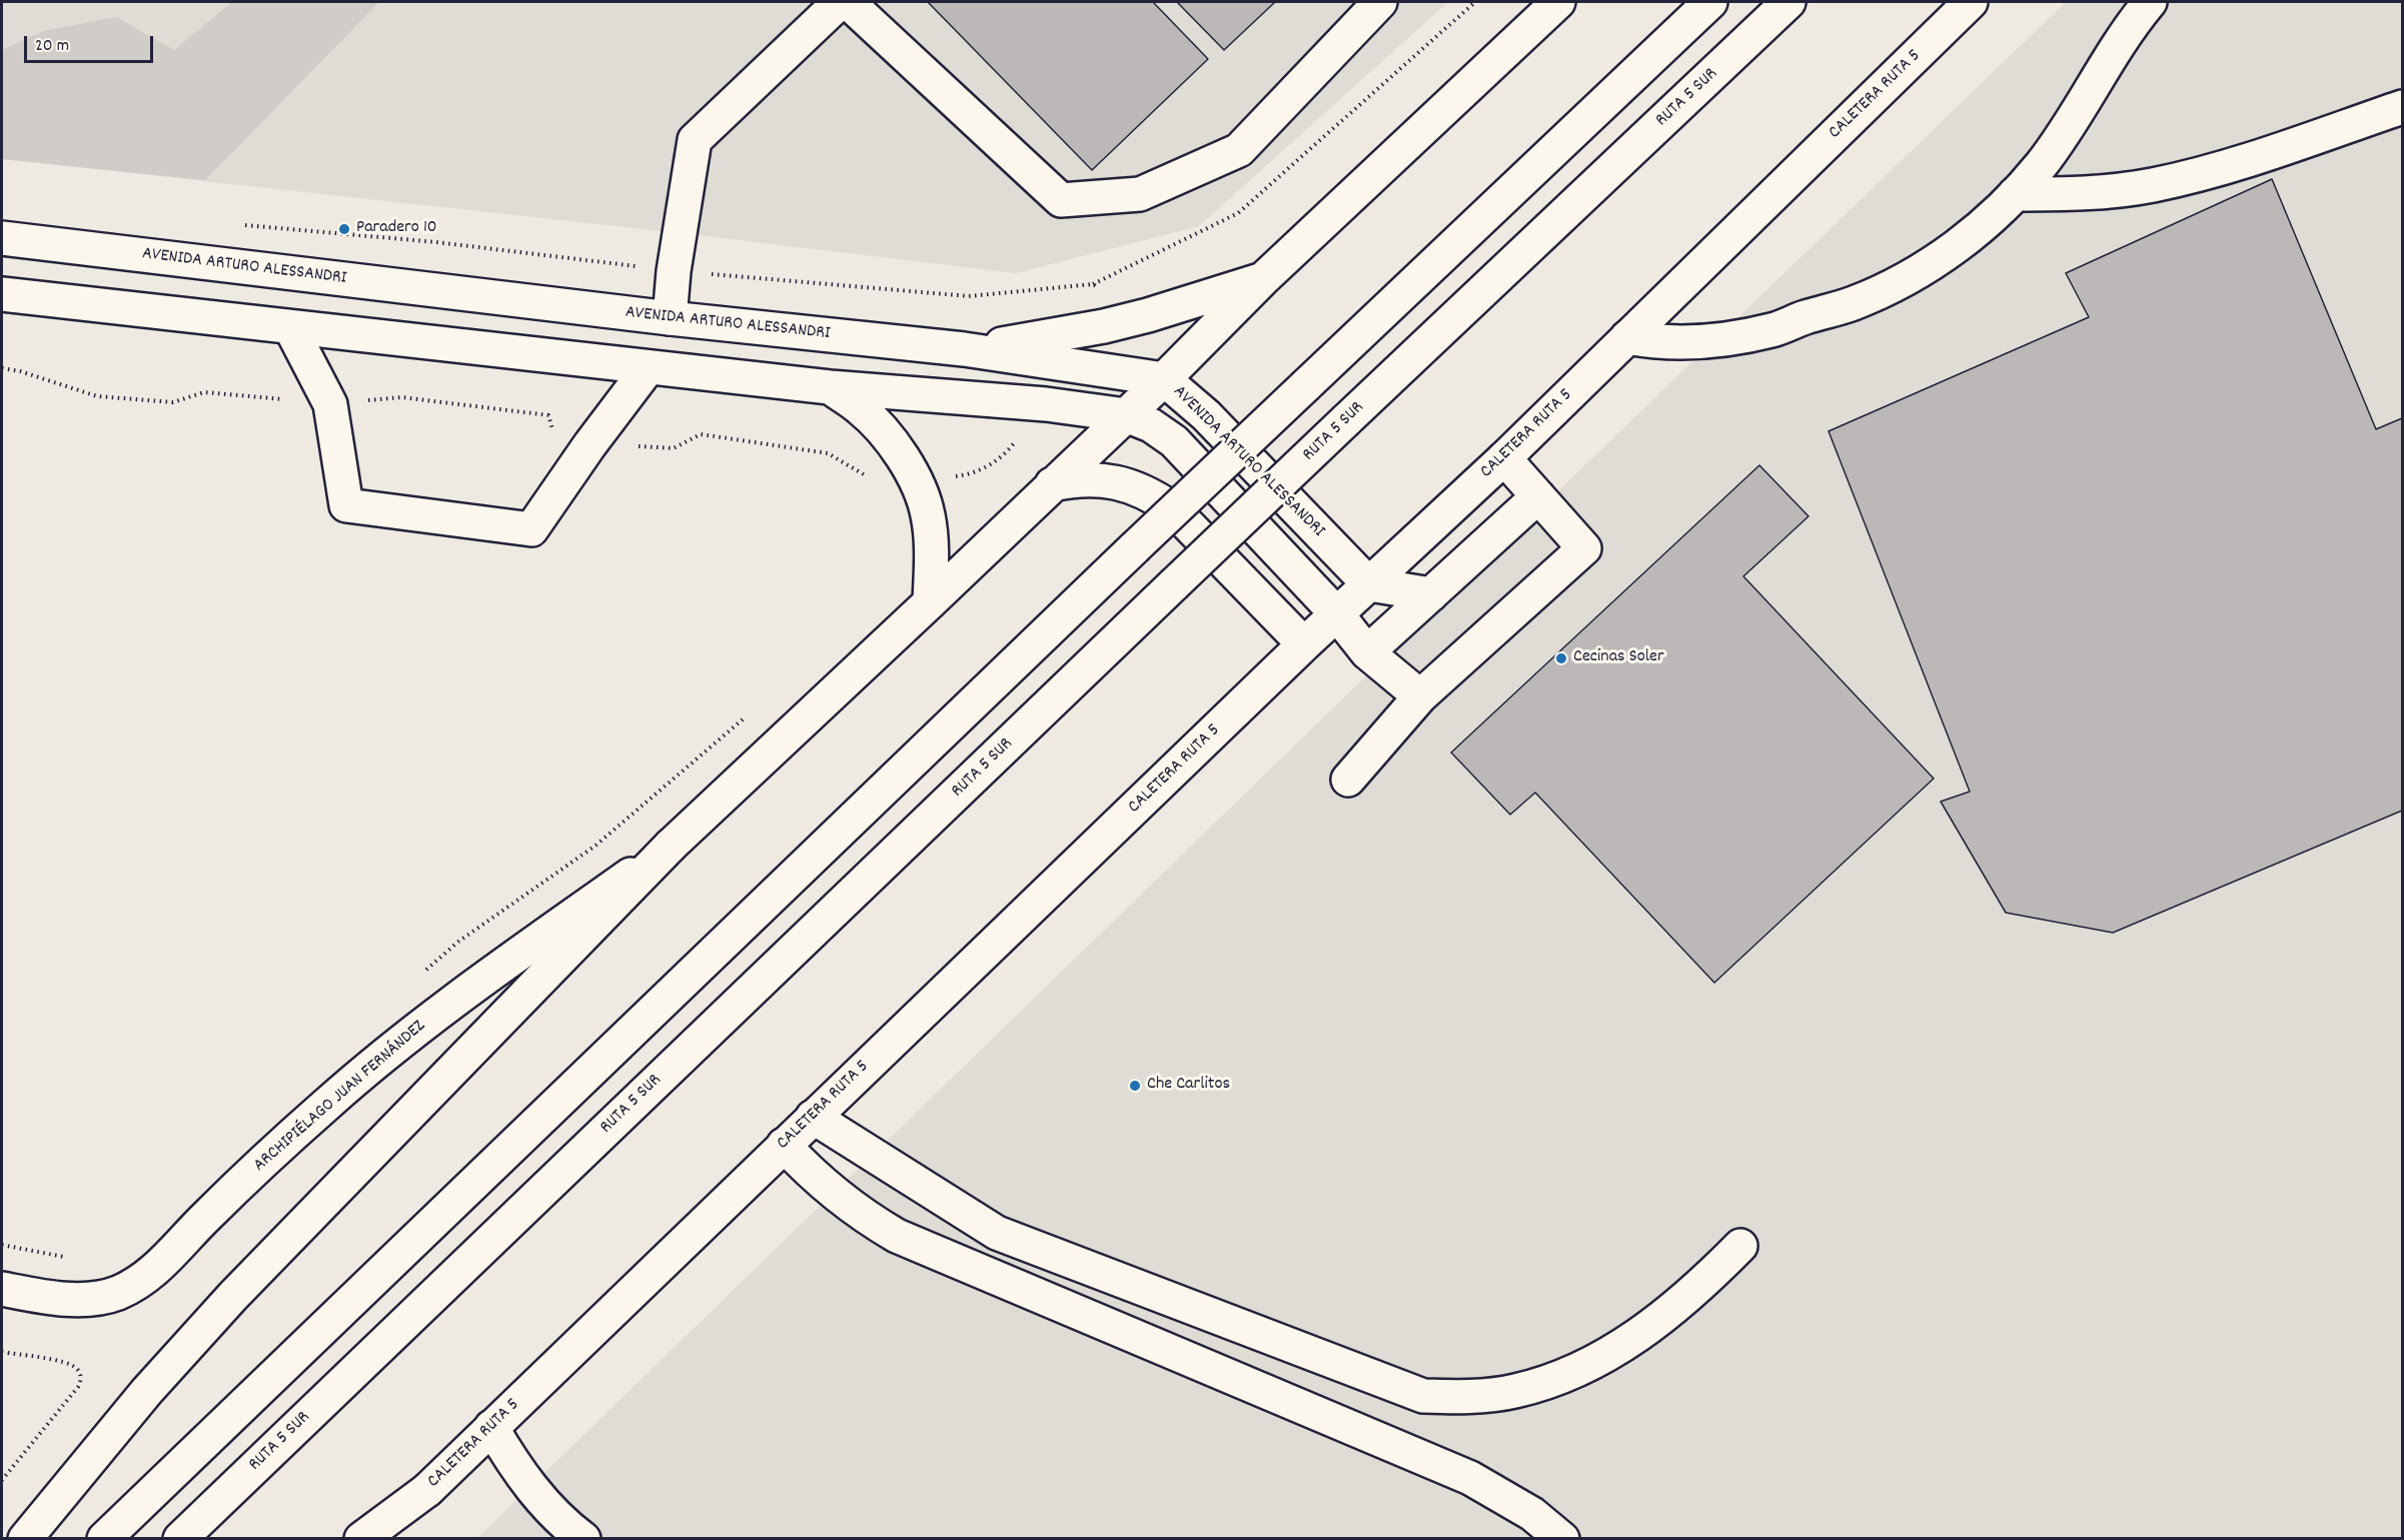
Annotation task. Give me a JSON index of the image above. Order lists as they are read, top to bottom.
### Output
{
  "streets": {
    "main road": [
      "CALETERA RUTA 5",
      "RUTA 5 SUR",
      "AVENIDA ARTURO ALESSANDRI",
      "ARCHIPIÉLAGO JUAN FERNÁNDEZ"
    ]
  },
  "crossings": [
    ["CALETERA RUTA 5", "AVENIDA ARTURO ALESSANDRI"]
  ],
  "places": ["Paradero 10", "Cecinas Soler", "Che Carlitos"],
  "scale_bar": "20 m"
}
